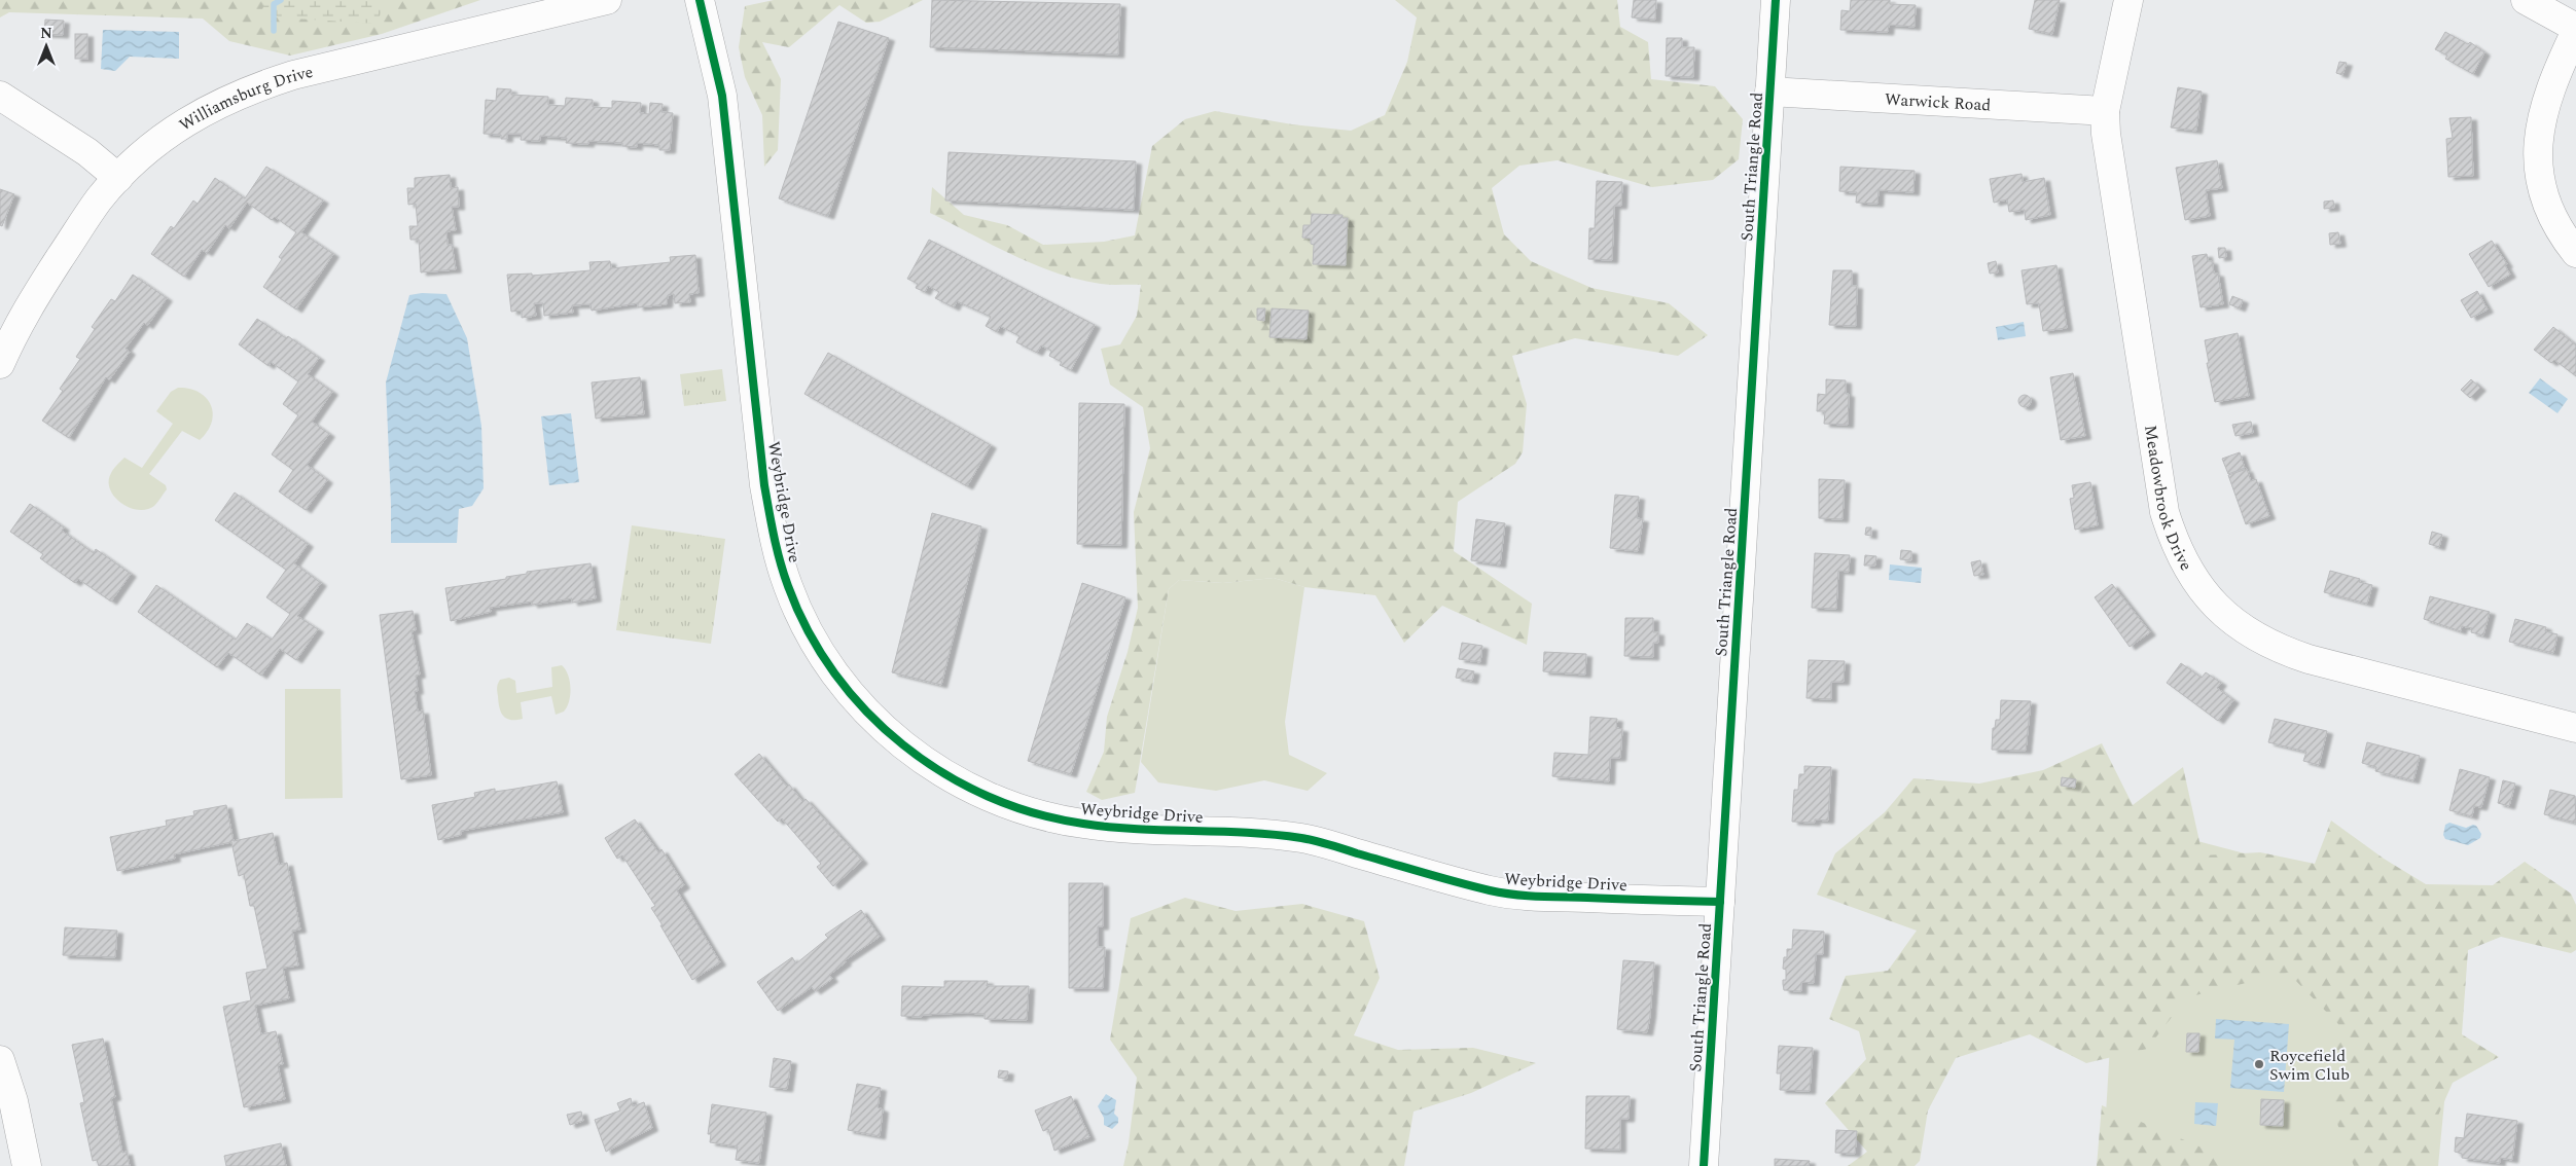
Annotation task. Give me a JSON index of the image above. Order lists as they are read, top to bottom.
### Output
{
  "streets": {
    "street": [
      "Williamsburg Drive",
      "Warwick Road",
      "South Triangle Road",
      "Meadowbrook Drive",
      "Weybridge Drive"
    ]
  },
  "crossings": [
    ["Warwick Road", "South Triangle Road"],
    ["Warwick Road", "Meadowbrook Drive"],
    ["South Triangle Road", "Weybridge Drive"]
  ],
  "places": ["Roycefield Swim Club"],
  "north": "top"
}
